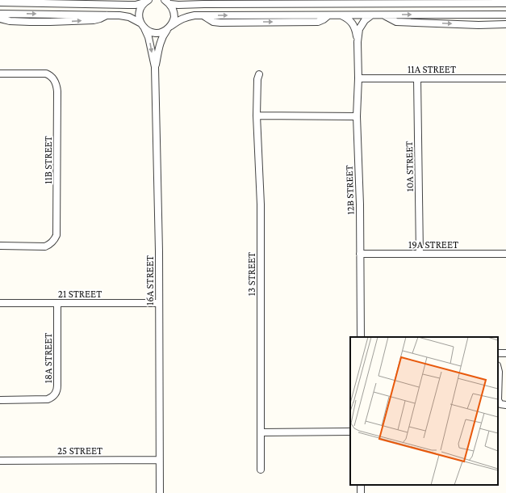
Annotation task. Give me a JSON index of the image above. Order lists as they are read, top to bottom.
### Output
{
  "streets": {
    "street": [
      "11A STREET",
      "11B STREET",
      "10A STREET",
      "12B STREET",
      "19A STREET",
      "13 STREET",
      "16A STREET",
      "21 STREET",
      "18A STREET",
      "25 STREET"
    ]
  },
  "crossings": [
    ["11A STREET", "10A STREET"],
    ["11A STREET", "12B STREET"],
    ["10A STREET", "19A STREET"],
    ["12B STREET", "19A STREET"],
    ["16A STREET", "21 STREET"],
    ["16A STREET", "25 STREET"],
    ["21 STREET", "18A STREET"]
  ]
}
